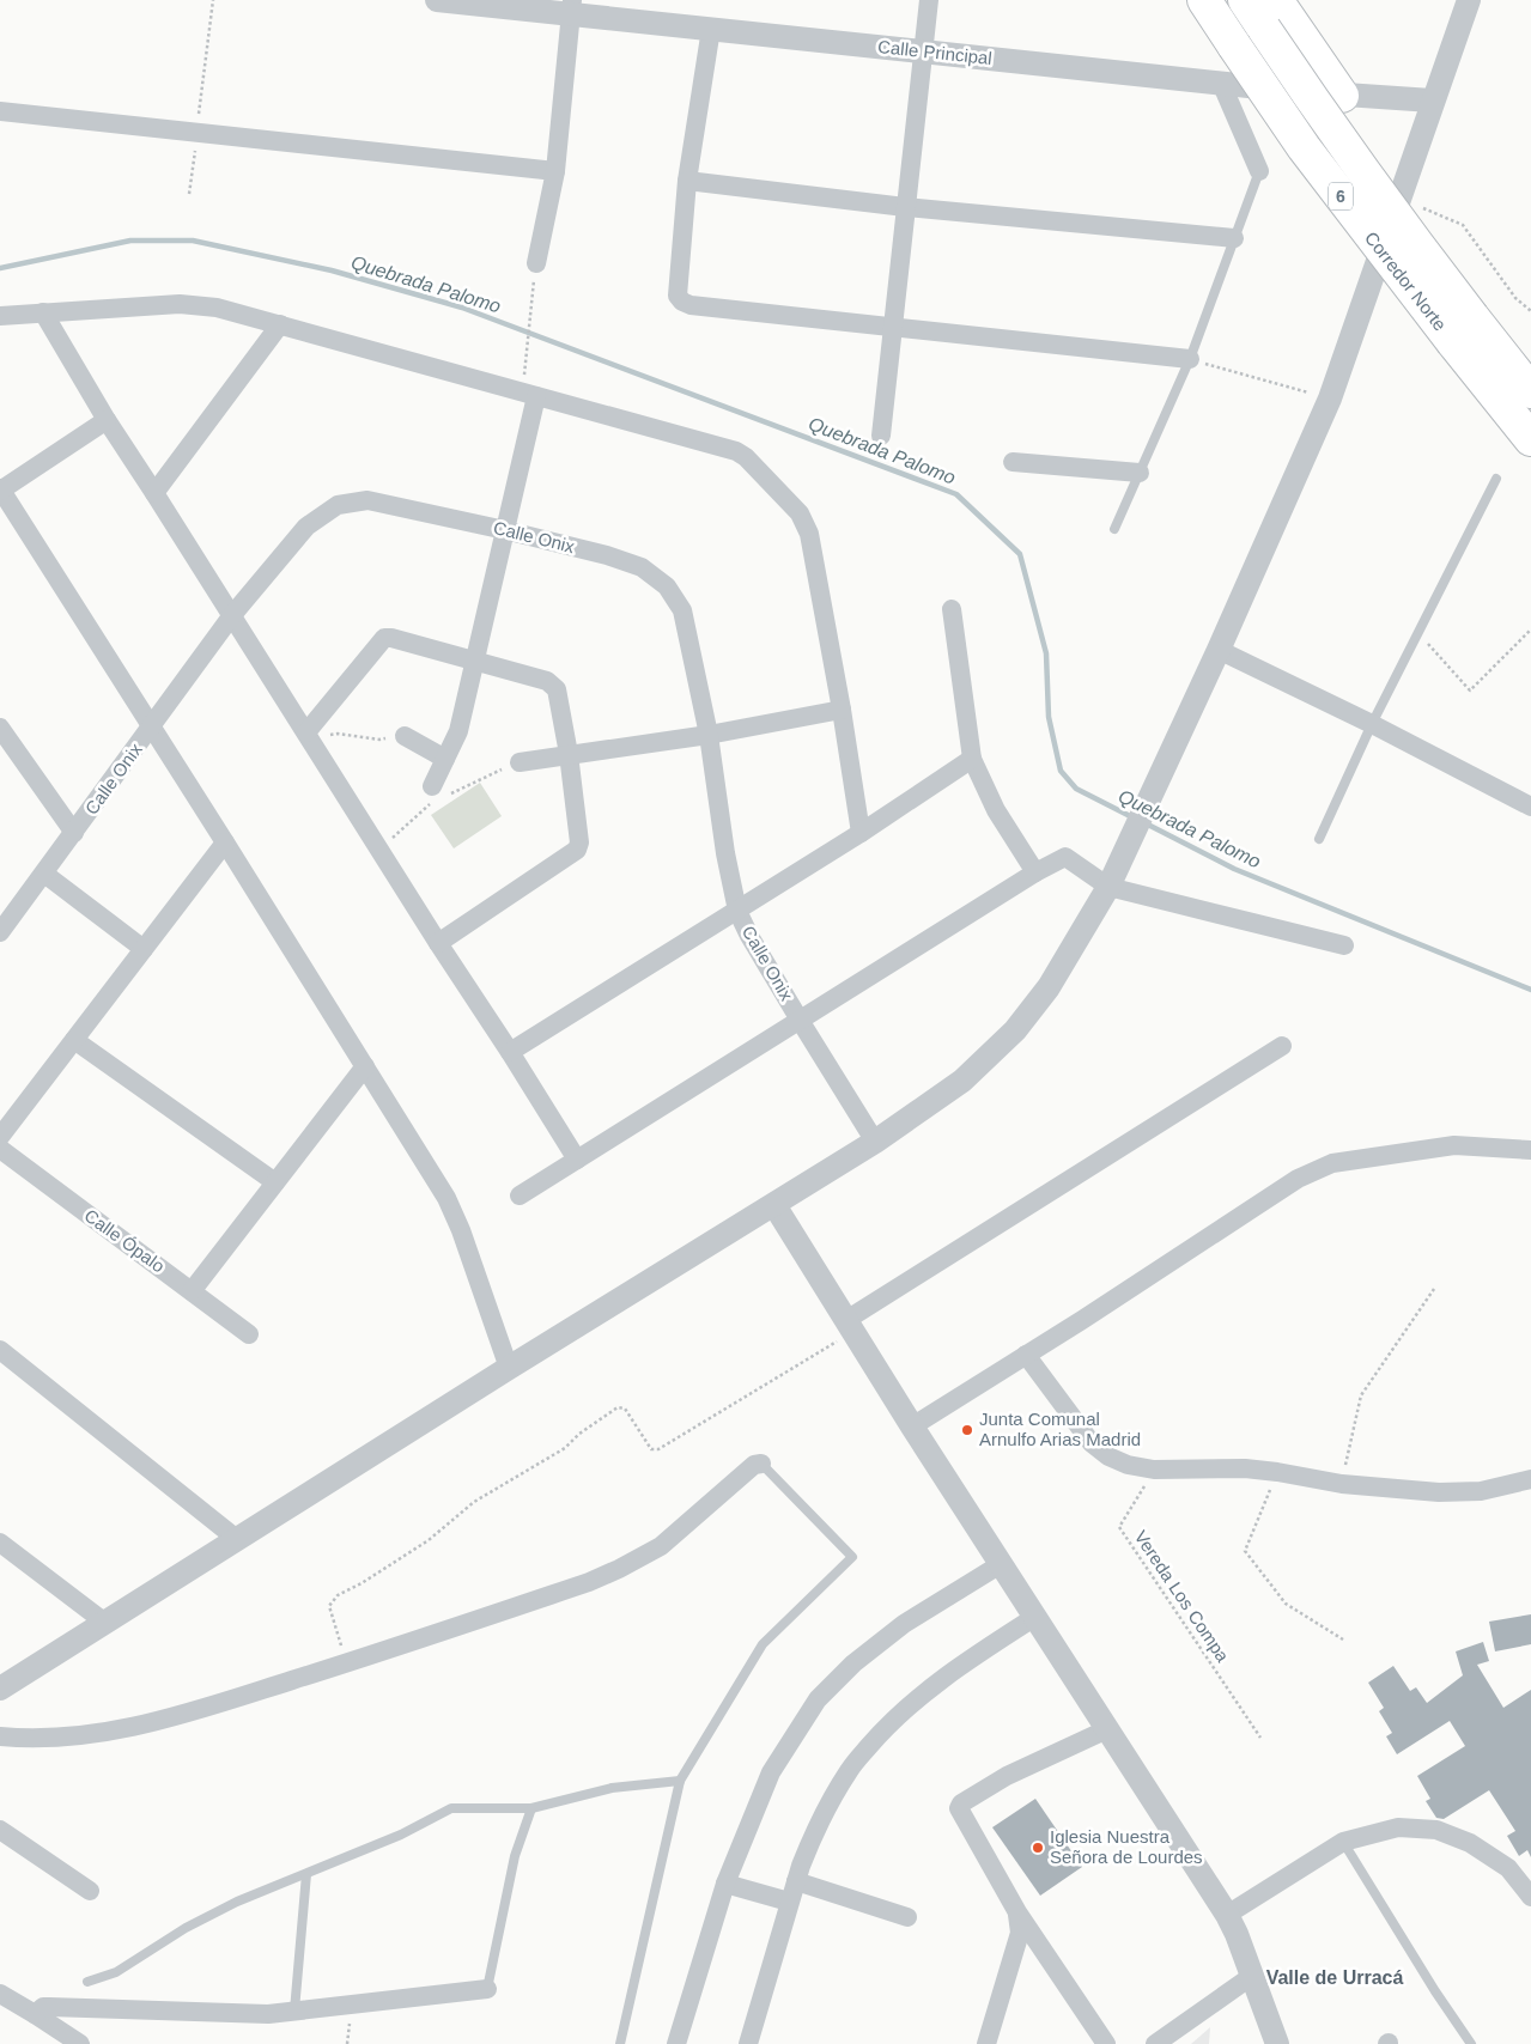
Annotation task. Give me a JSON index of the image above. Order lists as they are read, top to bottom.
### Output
{
  "streets": {
    "highway": ["6", "Corredor Norte"],
    "street": ["Calle Principal", "Calle Onix", "Calle Ópalo"],
    "path": ["Vereda Los Compa"]
  },
  "districts": ["Valle de Urracá"],
  "water": ["Quebrada Palomo"],
  "places": ["Junta Comunal Arnulfo Arias Madrid", "Iglesia Nuestra Señora de Lourdes"]
}
